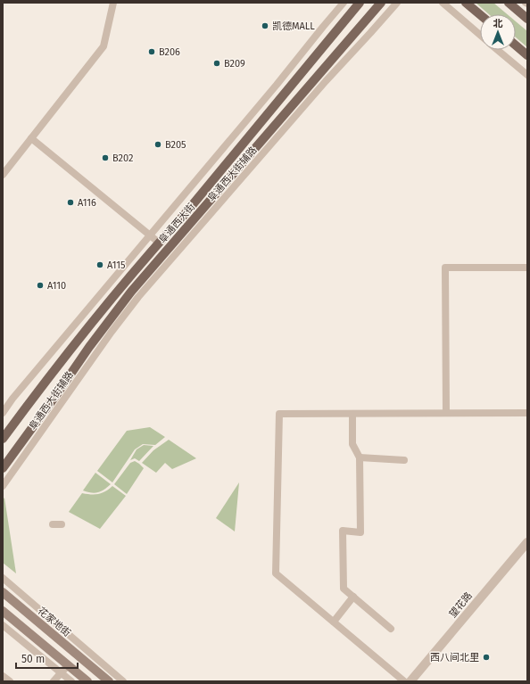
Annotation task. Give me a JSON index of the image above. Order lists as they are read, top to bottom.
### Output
{
  "streets": {
    "main road": ["阜通西大街", "花家地街"],
    "street": ["阜通西大街辅路", "望花路"]
  },
  "places": [
    "凯德MALL",
    "B206",
    "B209",
    "B205",
    "B202",
    "A116",
    "A115",
    "A110",
    "西八间北里"
  ],
  "scale_bar": "50 m",
  "north": "top"
}
